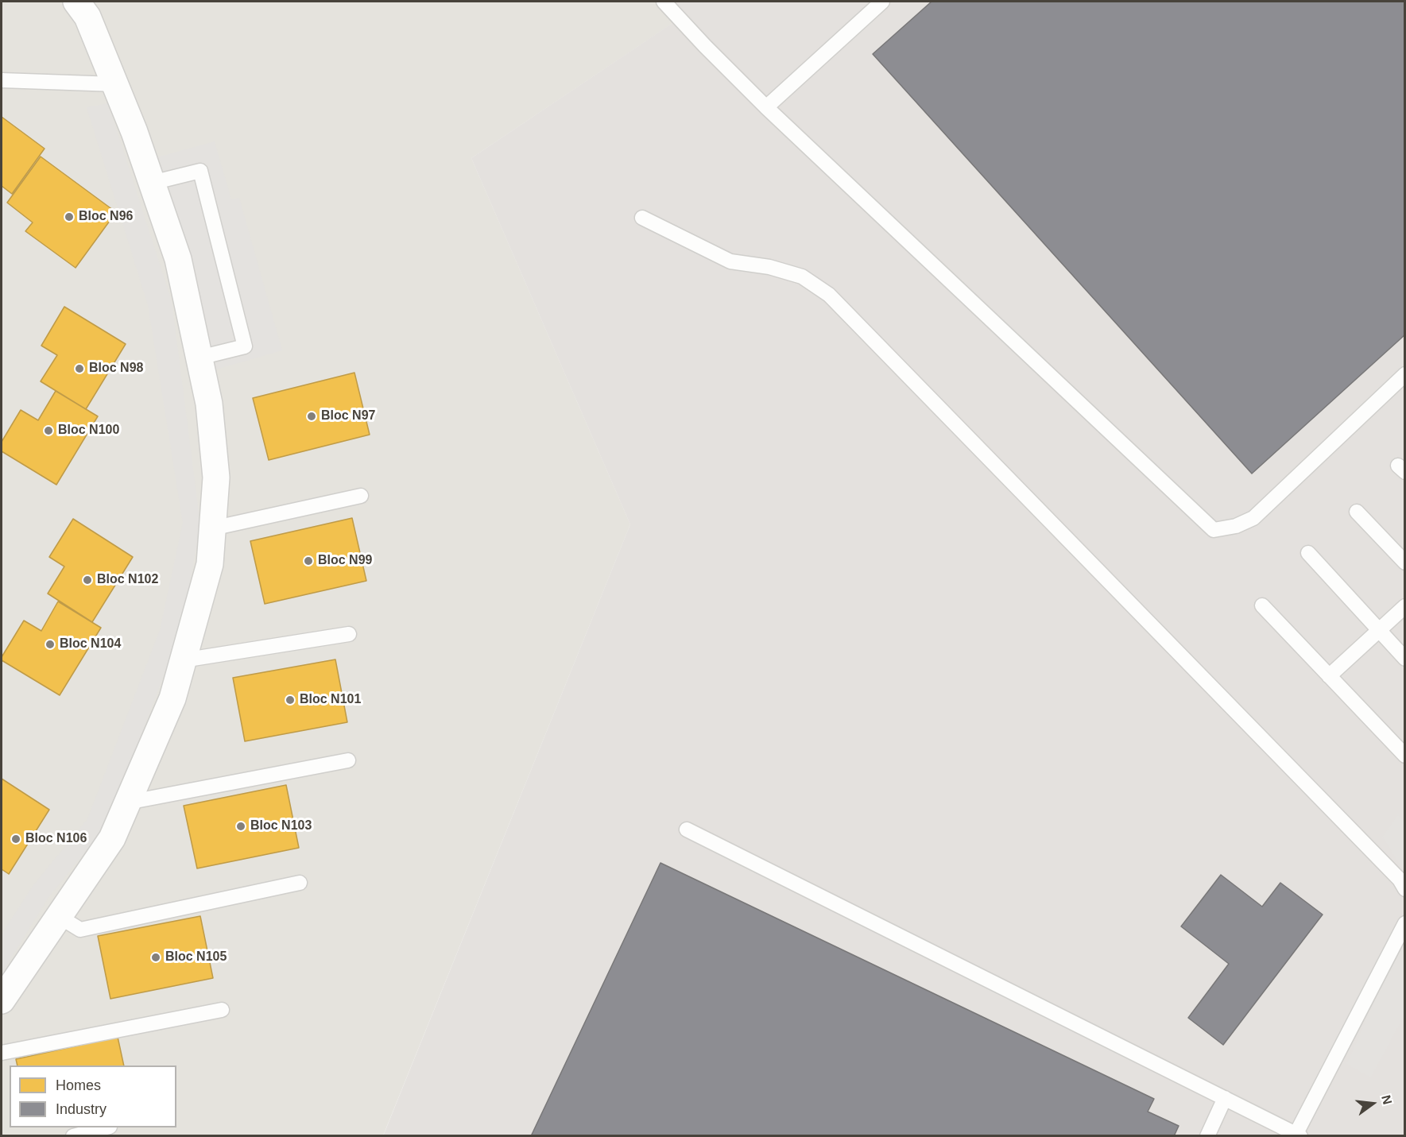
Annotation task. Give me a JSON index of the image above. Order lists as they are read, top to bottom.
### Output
{
  "places": [
    "Bloc N96",
    "Bloc N98",
    "Bloc N97",
    "Bloc N100",
    "Bloc N99",
    "Bloc N102",
    "Bloc N104",
    "Bloc N101",
    "Bloc N103",
    "Bloc N106",
    "Bloc N105"
  ],
  "legend": ["Homes", "Industry"],
  "north": "right"
}
